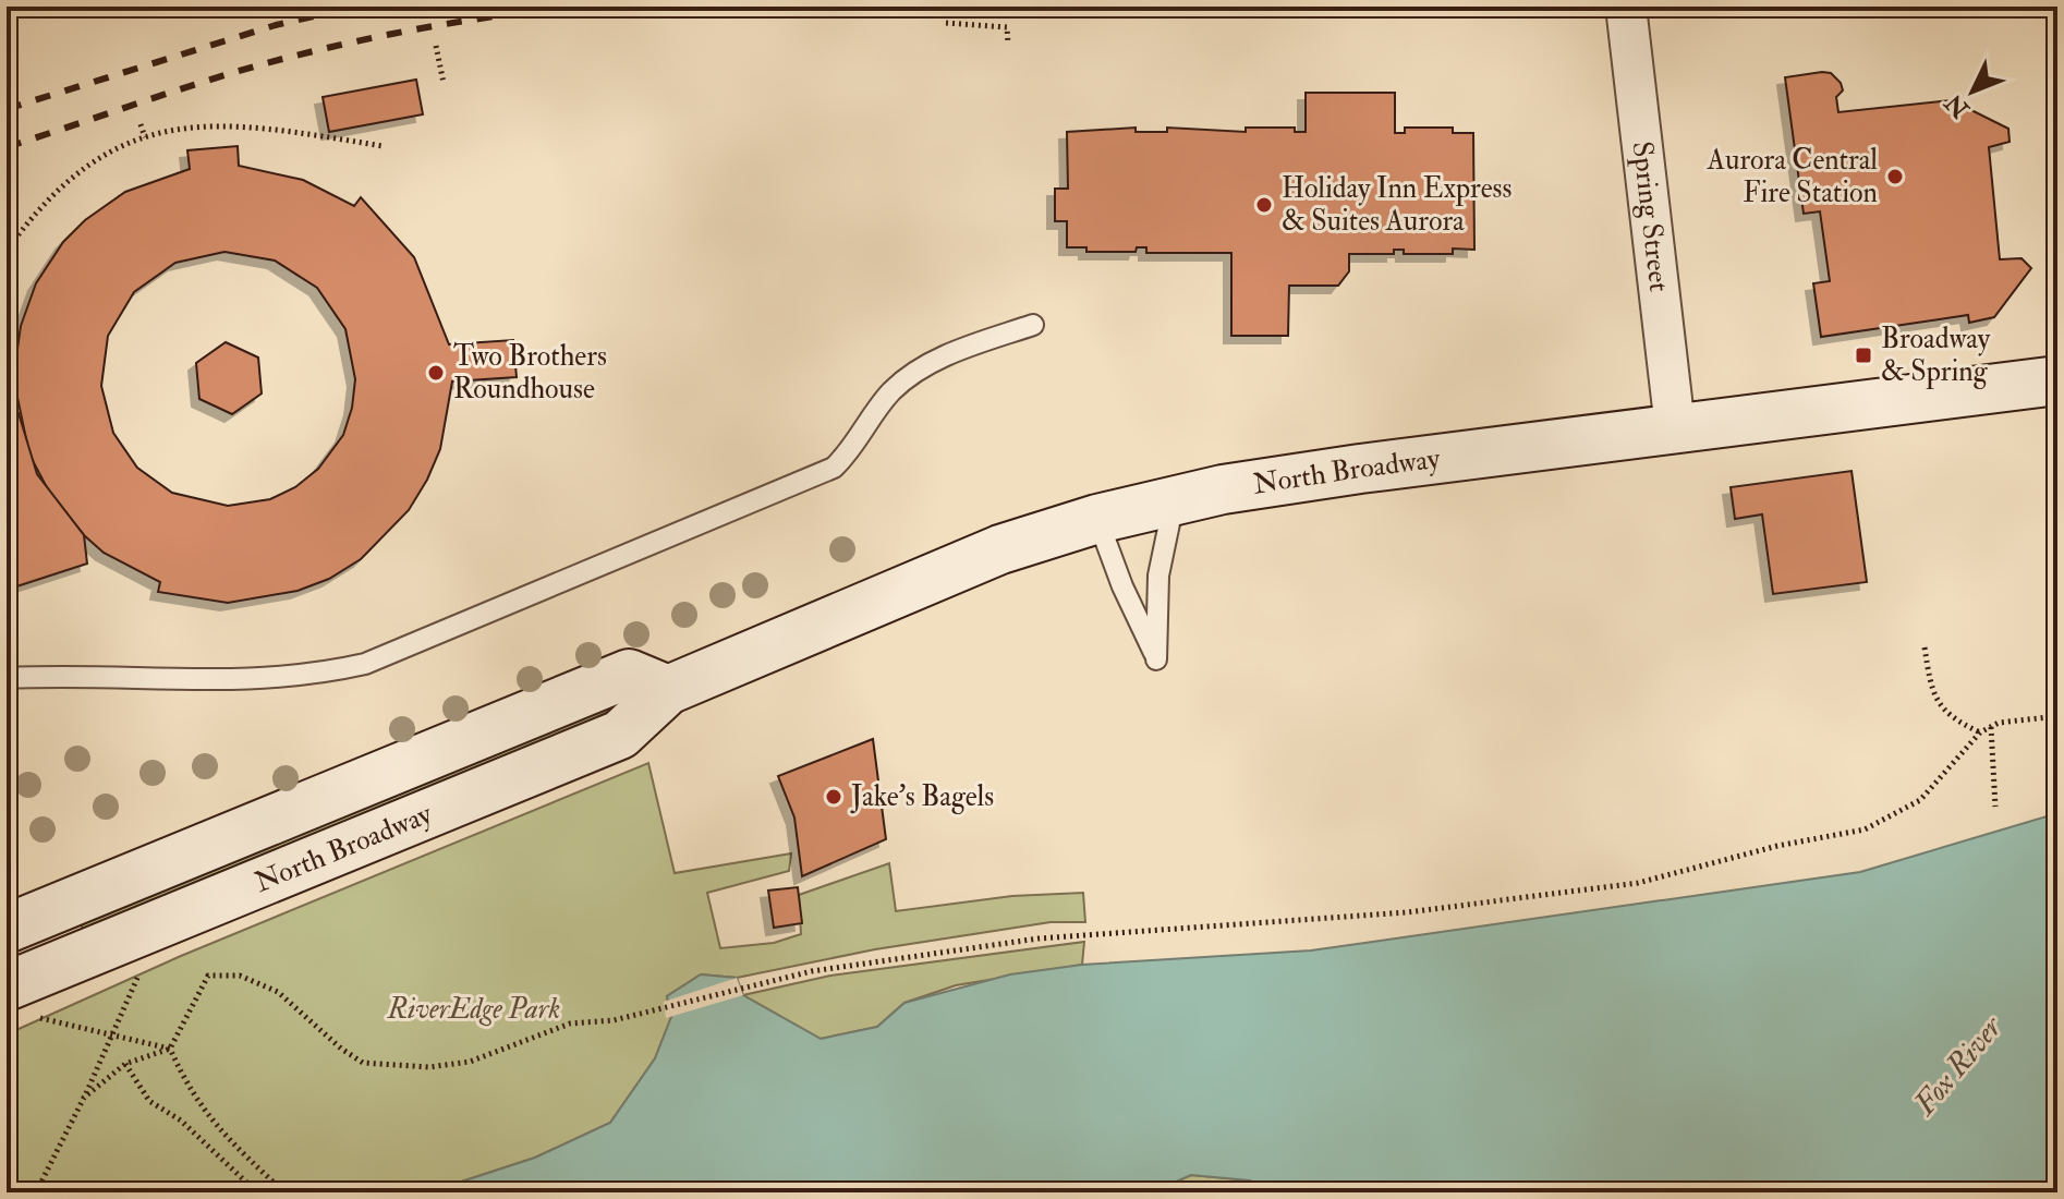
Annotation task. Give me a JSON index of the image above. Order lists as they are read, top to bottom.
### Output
{
  "streets": {
    "main road": ["North Broadway"],
    "street": ["Spring Street"]
  },
  "crossings": [
    ["Spring Street", "North Broadway"]
  ],
  "water": ["Fox River"],
  "parks": ["RiverEdge Park"],
  "places": {
    "other": [
      "Aurora Central Fire Station",
      "Holiday Inn Express & Suites Aurora",
      "Two Brothers Roundhouse",
      "Jake’s Bagels"
    ],
    "transit": ["Broadway & Spring"]
  },
  "north": "bottom left"
}
